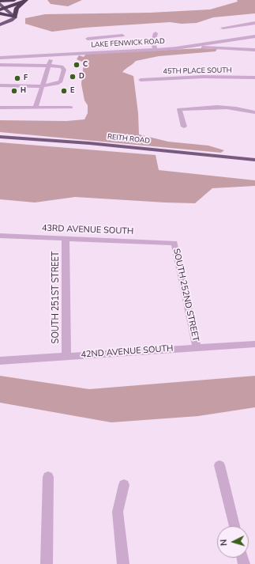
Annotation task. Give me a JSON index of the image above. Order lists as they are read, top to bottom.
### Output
{
  "streets": {
    "main road": ["REITH ROAD"],
    "street": [
      "LAKE FENWICK ROAD",
      "45TH PLACE SOUTH",
      "43RD AVENUE SOUTH",
      "SOUTH 252ND STREET",
      "SOUTH 251ST STREET",
      "42ND AVENUE SOUTH"
    ]
  },
  "crossings": [
    ["43RD AVENUE SOUTH", "SOUTH 252ND STREET"],
    ["43RD AVENUE SOUTH", "SOUTH 251ST STREET"],
    ["SOUTH 252ND STREET", "42ND AVENUE SOUTH"],
    ["SOUTH 251ST STREET", "42ND AVENUE SOUTH"]
  ],
  "places": [
    "C",
    "D",
    "F",
    "H",
    "E"
  ],
  "north": "left"
}
